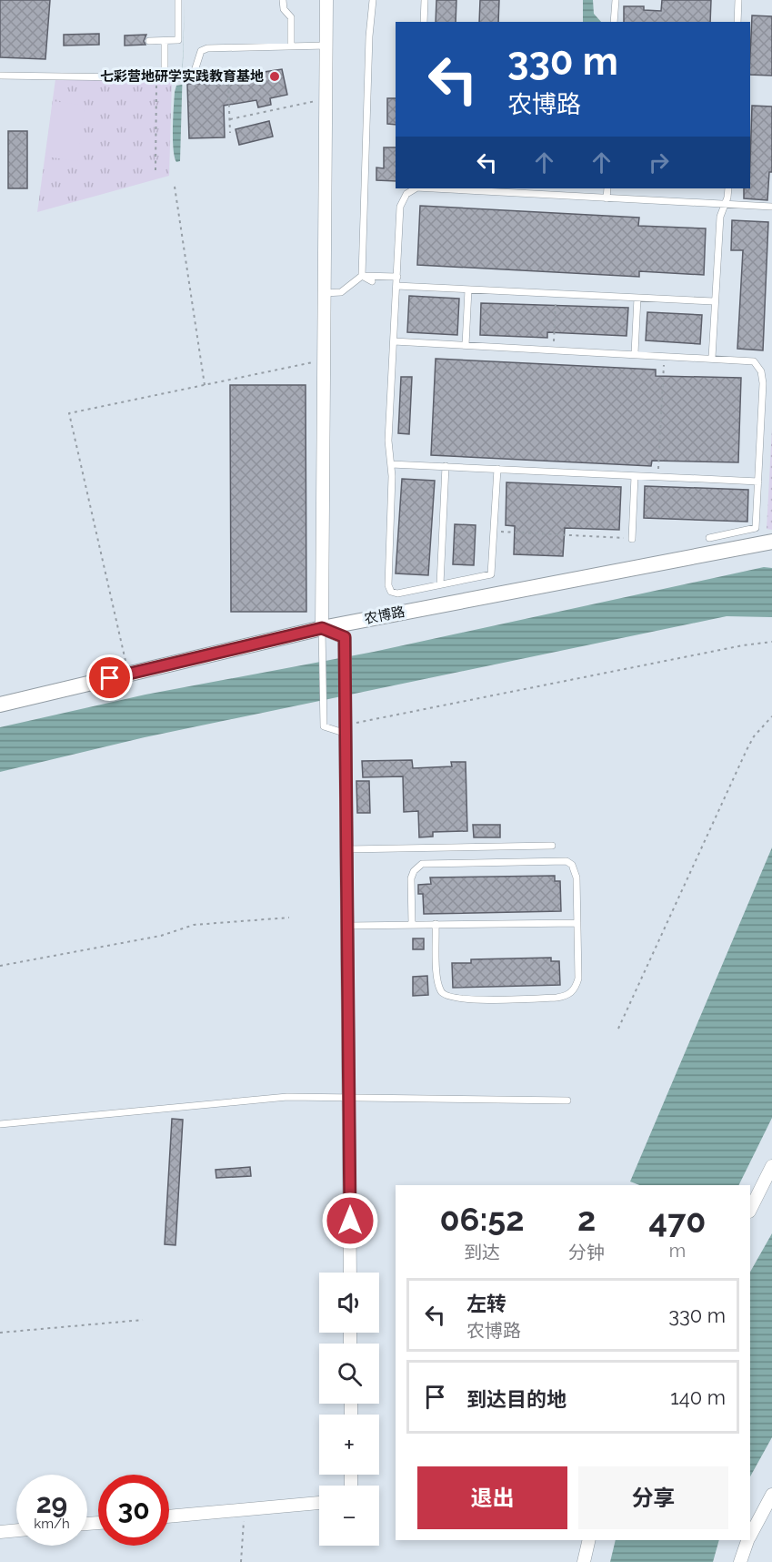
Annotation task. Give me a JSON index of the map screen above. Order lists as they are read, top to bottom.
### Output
{
  "streets": {
    "street": ["农博路"]
  },
  "places": ["七彩营地研学实践教育基地"],
  "page": {
    "turn": ["330 m", "农博路"],
    "eta": [
      "06:52",
      "到达",
      "2",
      "分钟",
      "470",
      "m"
    ],
    "map_buttons": ["+", "−"],
    "list": [
      {
        "name": "左转",
        "note": "农博路",
        "value": "330 m"
      },
      {
        "name": "到达目的地",
        "value": "140 m"
      }
    ],
    "buttons": ["退出", "分享"],
    "speed": "29 km/h",
    "limit": "30"
  }
}
